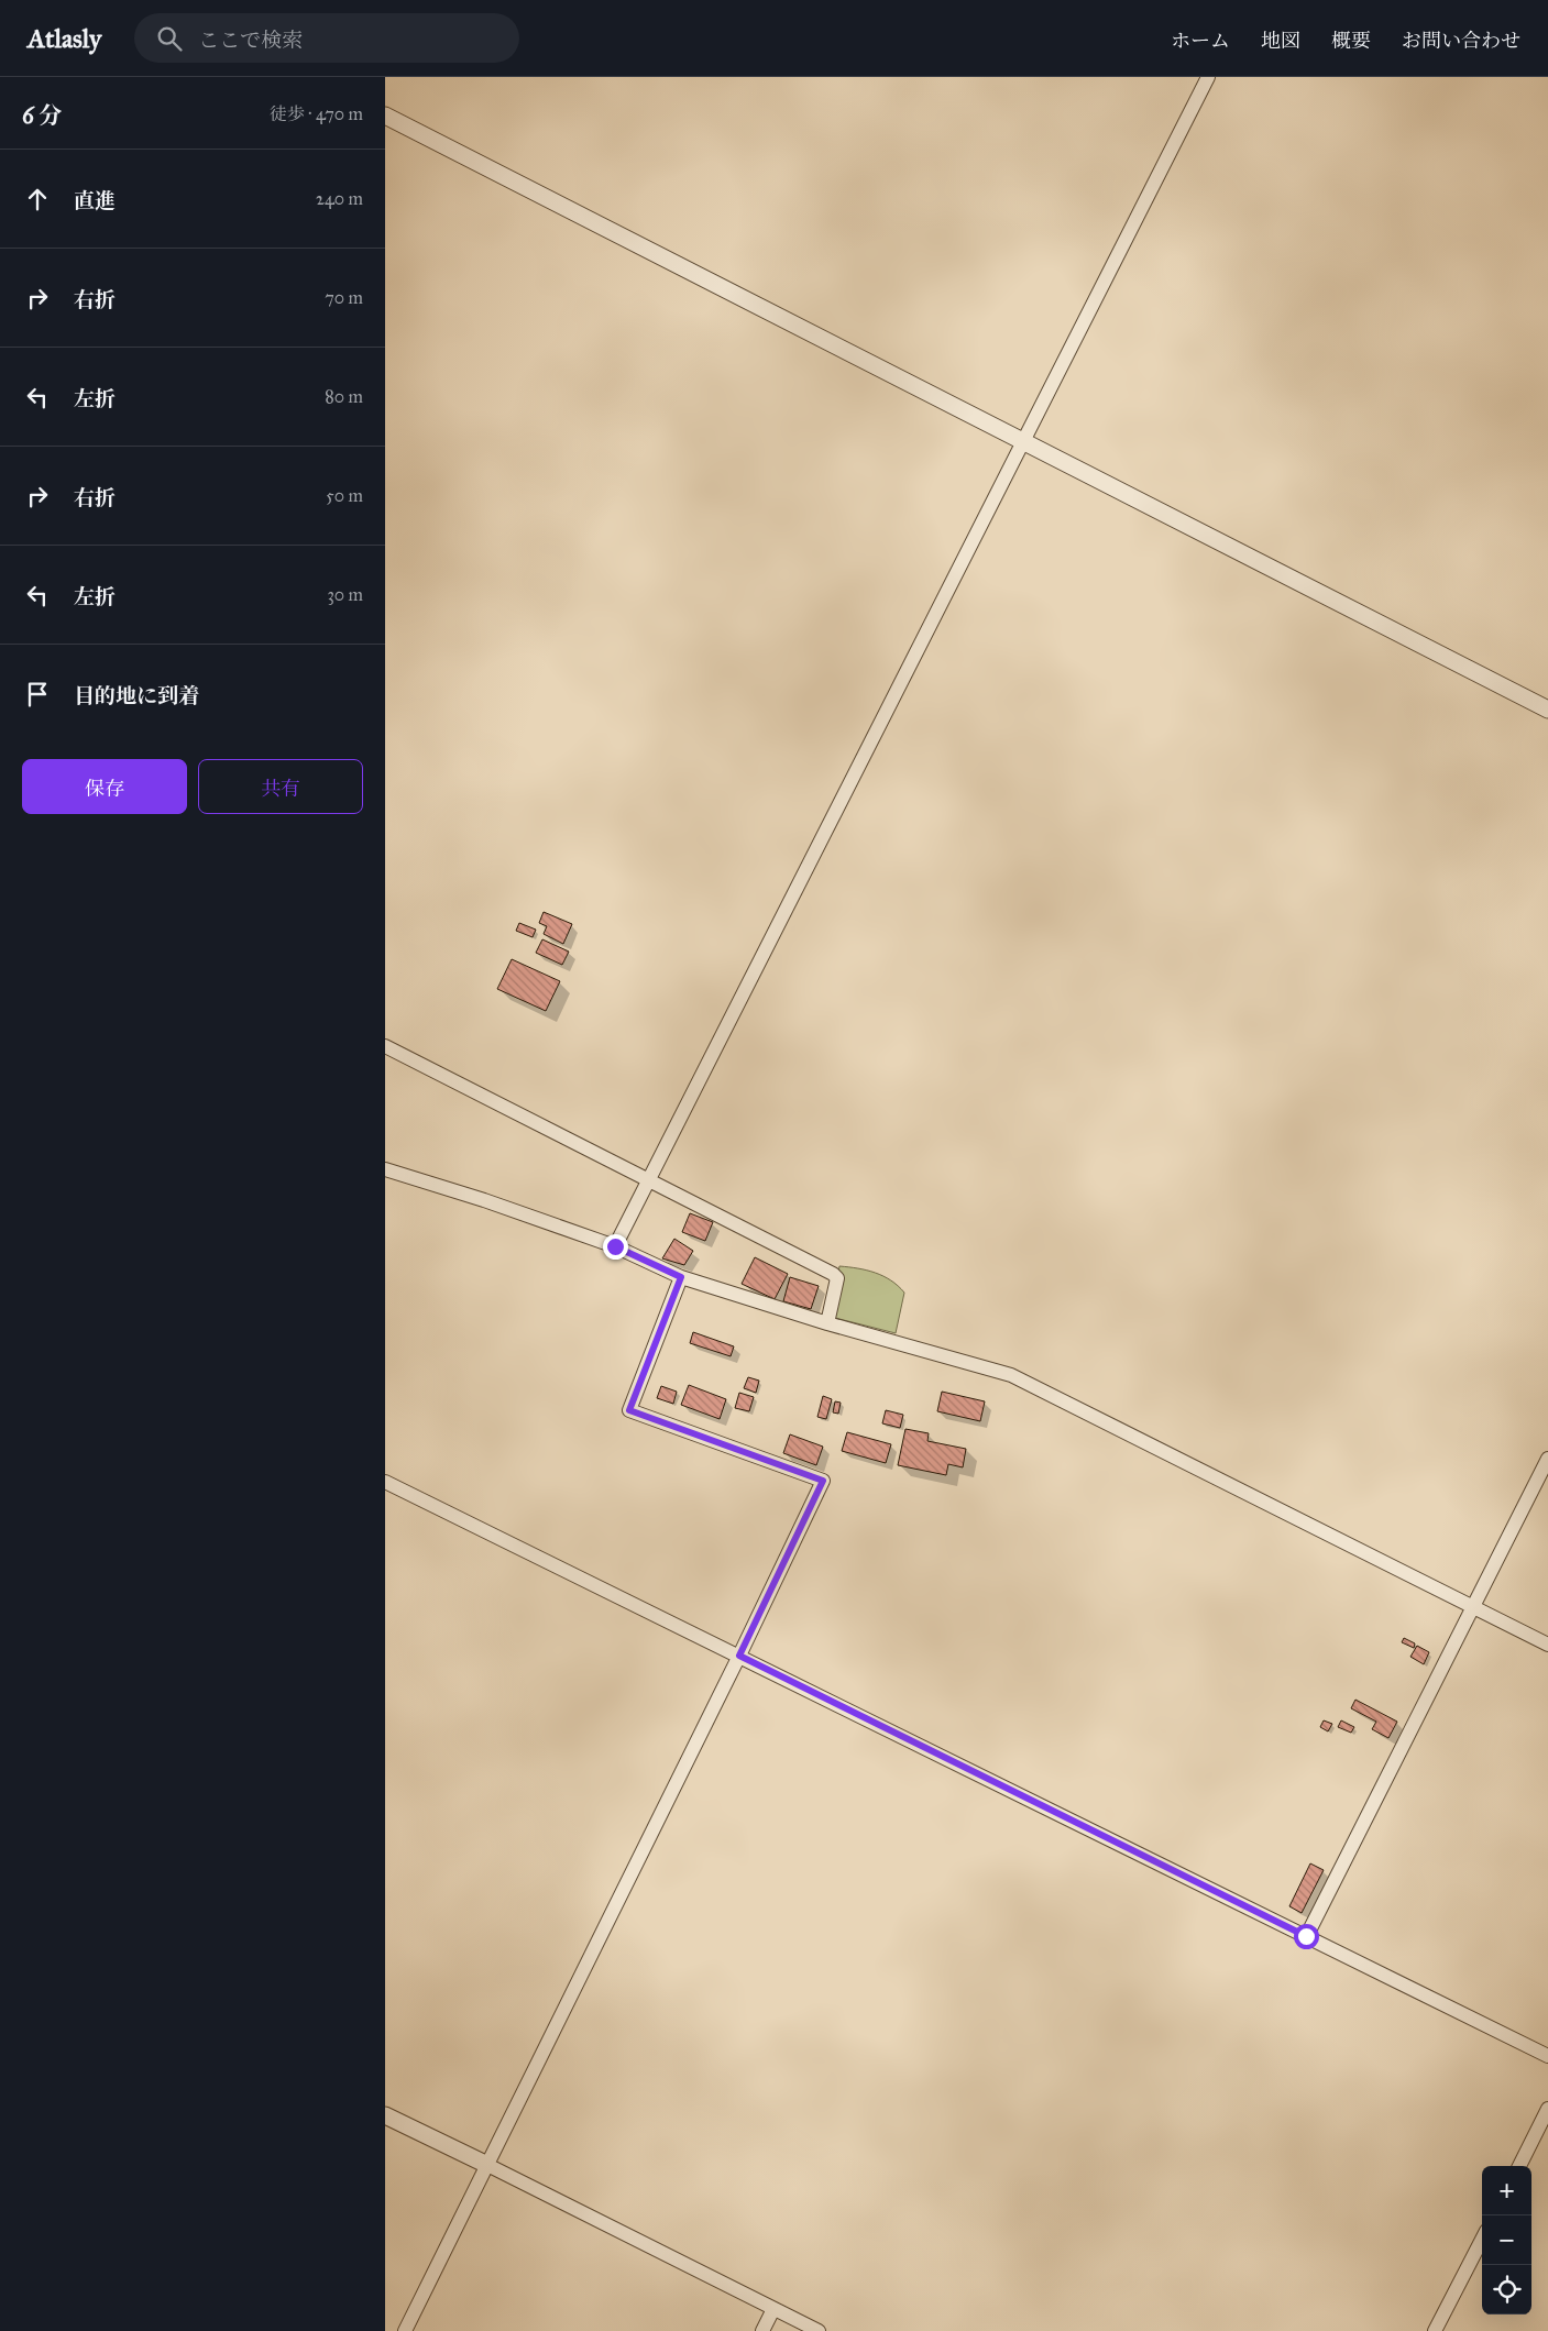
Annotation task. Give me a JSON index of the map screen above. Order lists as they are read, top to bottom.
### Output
{
  "page": {
    "header": "Atlasly",
    "search": "ここで検索",
    "nav": [
      "ホーム",
      "地図",
      "概要",
      "お問い合わせ"
    ],
    "heading": ["6 分", "徒歩 · 470 m"],
    "list": [
      ["直進", "240 m"],
      ["右折", "70 m"],
      ["左折", "80 m"],
      ["右折", "50 m"],
      ["左折", "30 m"],
      "目的地に到着"
    ],
    "buttons": ["保存", "共有"],
    "map_buttons": ["+", "−"]
  }
}
